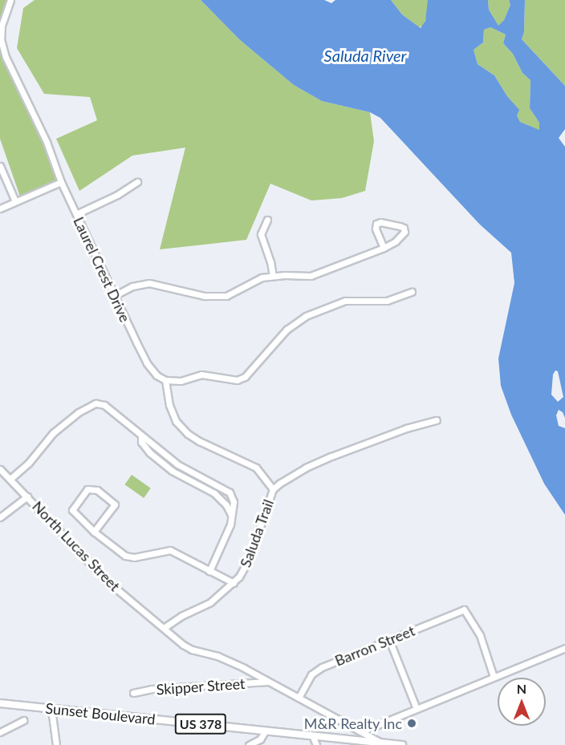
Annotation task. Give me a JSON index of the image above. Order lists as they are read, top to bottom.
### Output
{
  "streets": {
    "main road": ["Sunset Boulevard", "US 378"],
    "street": [
      "Laurel Crest Drive",
      "Saluda Trail",
      "North Lucas Street",
      "Barron Street",
      "Skipper Street"
    ]
  },
  "crossings": [
    ["Saluda Trail", "North Lucas Street"],
    ["North Lucas Street", "Barron Street"],
    ["North Lucas Street", "Skipper Street"],
    ["North Lucas Street", "Sunset Boulevard"]
  ],
  "water": ["Saluda River"],
  "places": ["M&R Realty Inc"],
  "north": "top"
}
